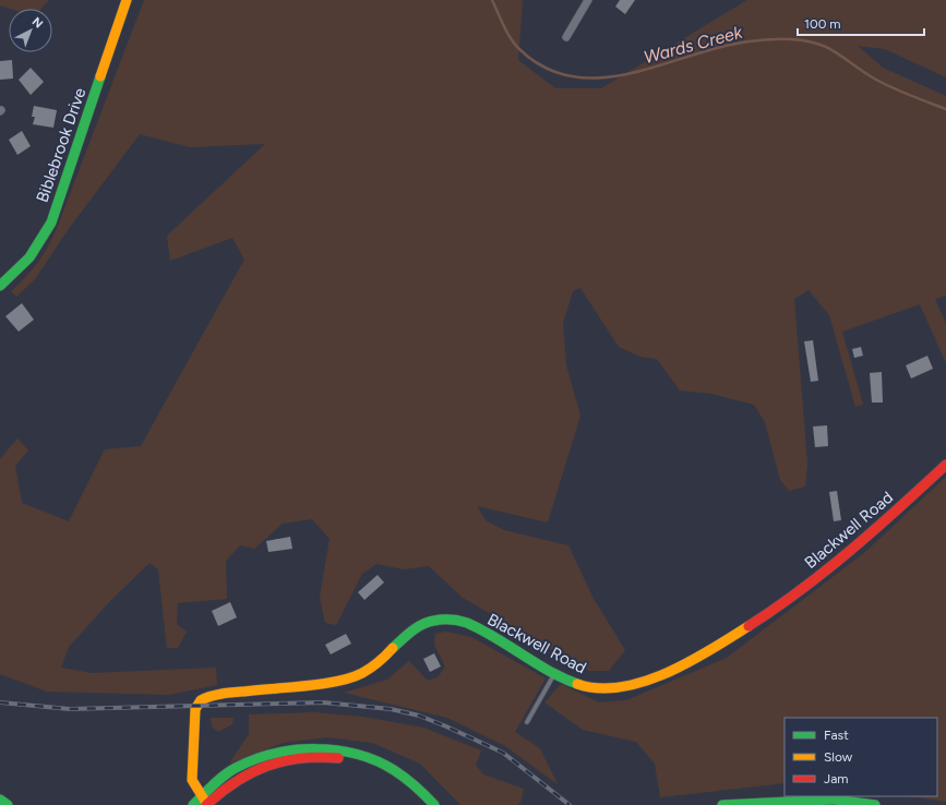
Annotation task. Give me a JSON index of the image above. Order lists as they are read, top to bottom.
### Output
{
  "streets": {
    "street": ["Biblebrook Drive", "Blackwell Road"]
  },
  "water": ["Wards Creek"],
  "legend": ["Fast", "Slow", "Jam"],
  "scale_bar": "100 m",
  "north": "top right"
}
